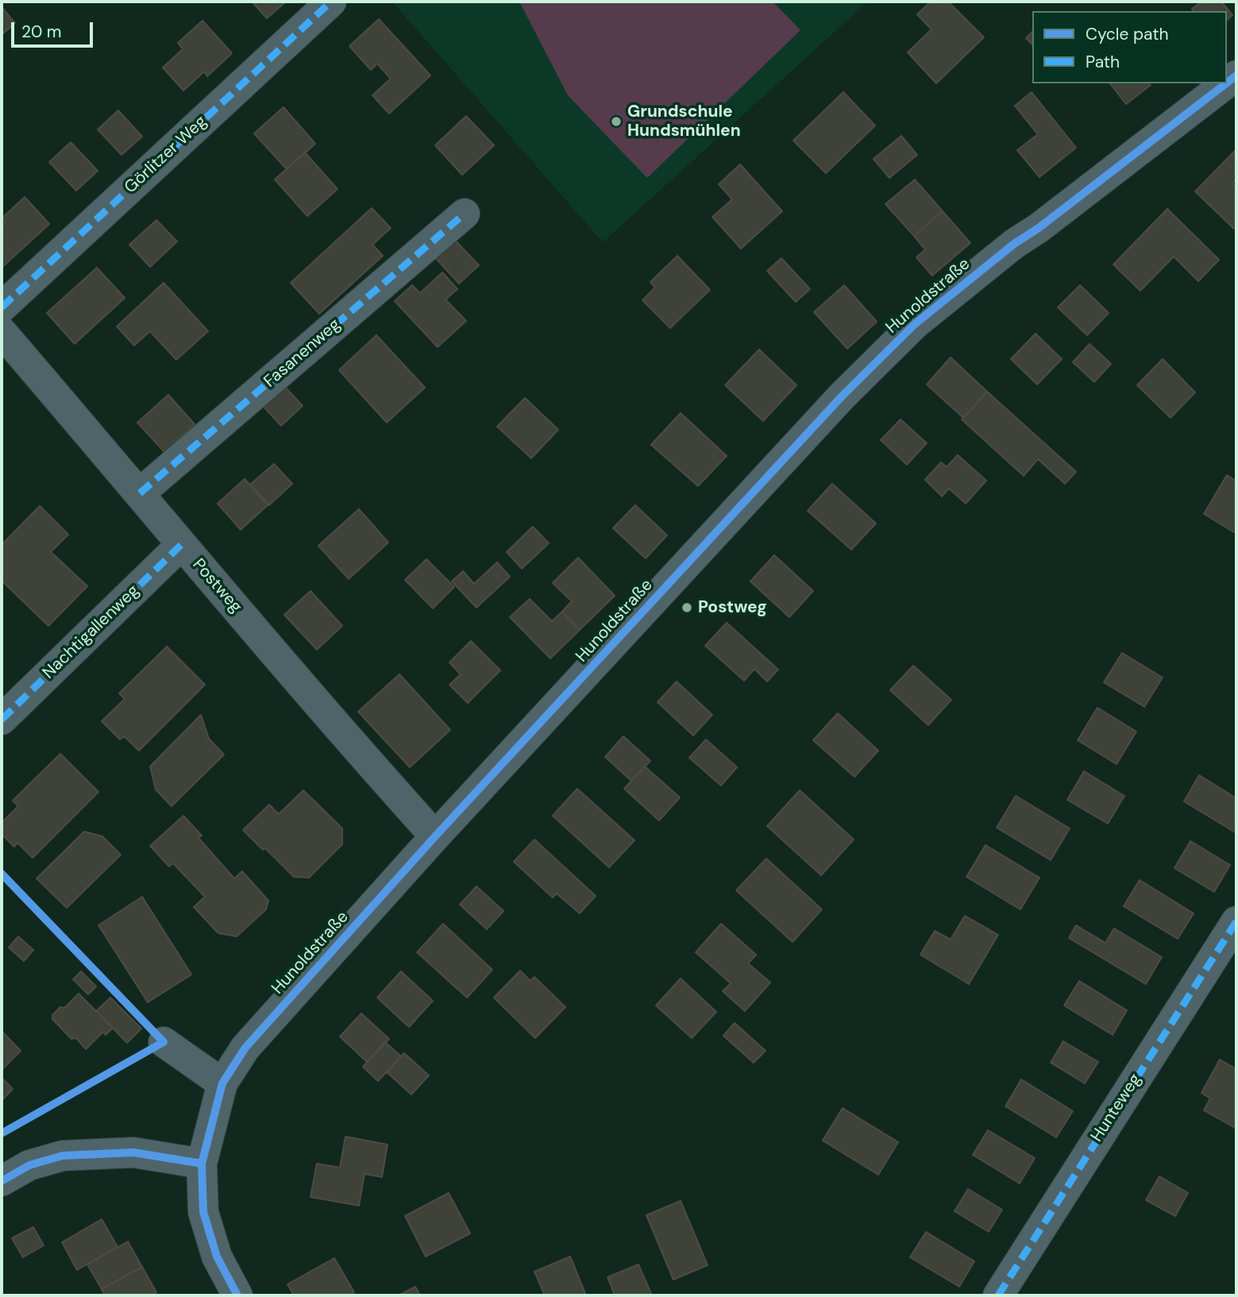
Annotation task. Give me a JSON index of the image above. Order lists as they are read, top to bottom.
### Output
{
  "streets": {
    "street": [
      "Görlitzer Weg",
      "Hunoldstraße",
      "Fasanenweg",
      "Postweg",
      "Nachtigallenweg",
      "Hunteweg"
    ]
  },
  "crossings": [
    ["Hunoldstraße", "Postweg"],
    ["Fasanenweg", "Postweg"],
    ["Postweg", "Nachtigallenweg"]
  ],
  "places": ["Grundschule Hundsmühlen", "Postweg"],
  "legend": ["Cycle path", "Path"],
  "scale_bar": "20 m"
}
